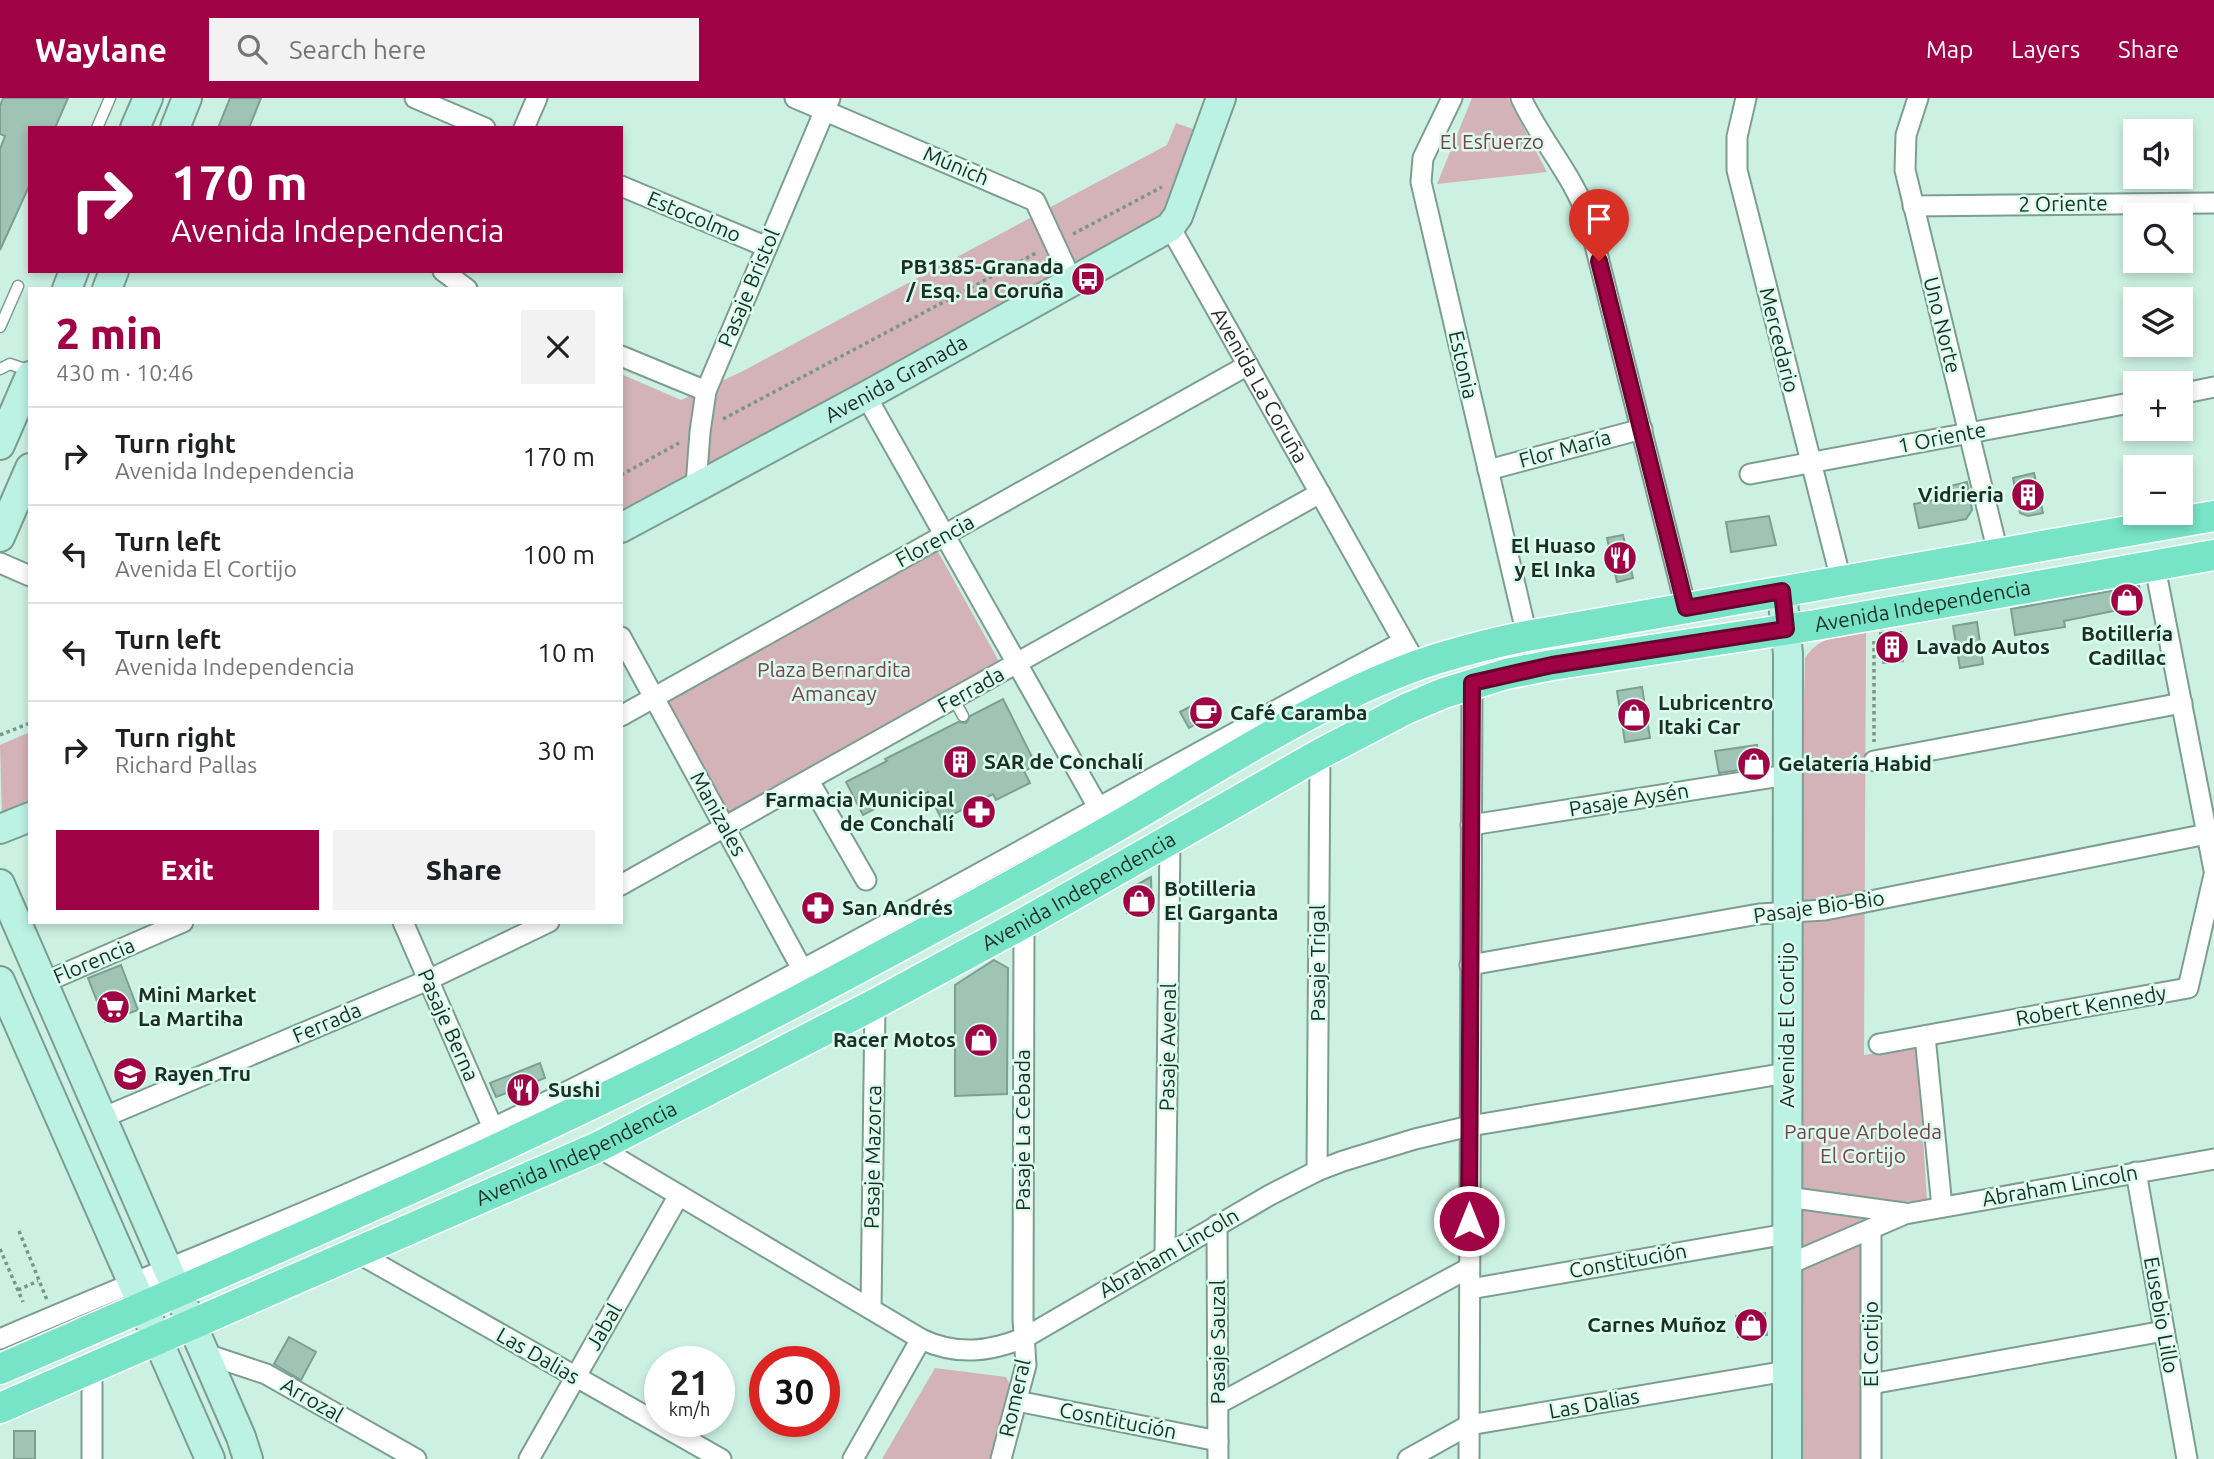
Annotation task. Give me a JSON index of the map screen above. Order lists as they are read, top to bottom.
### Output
{
  "streets": {
    "main road": ["Avenida Independencia"],
    "street": [
      "Múnich",
      "2 Oriente",
      "Estocolmo",
      "Pasaje Bristol",
      "Uno Norte",
      "Mercedario",
      "Estonia",
      "Avenida Granada",
      "Avenida La Coruña",
      "1 Oriente",
      "Flor María",
      "Florencia",
      "Ferrada",
      "Pasaje Aysén",
      "Manizales",
      "Pasaje Bio-Bio",
      "Pasaje Trigal",
      "Robert Kennedy",
      "Pasaje Berna",
      "Avenida El Cortijo",
      "Pasaje Avenal",
      "Pasaje La Cebada",
      "Pasaje Mazorca",
      "Abraham Lincoln",
      "Constitución",
      "Eusebio Lillo",
      "Jabal",
      "Pasaje Sauzal",
      "El Cortijo",
      "Las Dalias",
      "Romeral",
      "Arrozal",
      "Cosntitución"
    ]
  },
  "crossings": [
    ["Múnich", "Pasaje Bristol"],
    ["Múnich", "Avenida Granada"],
    ["2 Oriente", "Uno Norte"],
    ["Estocolmo", "Pasaje Bristol"],
    ["Pasaje Bristol", "Avenida Granada"],
    ["Uno Norte", "1 Oriente"],
    ["Uno Norte", "Avenida Independencia"],
    ["Mercedario", "1 Oriente"],
    ["Mercedario", "Avenida Independencia"],
    ["Estonia", "Flor María"],
    ["Estonia", "Avenida Independencia"],
    ["Avenida Granada", "Avenida La Coruña"],
    ["Avenida La Coruña", "Florencia"],
    ["Avenida La Coruña", "Avenida Independencia"],
    ["Avenida La Coruña", "Ferrada"],
    ["Florencia", "Manizales"],
    ["Avenida Independencia", "Manizales"],
    ["Avenida Independencia", "Pasaje Trigal"],
    ["Avenida Independencia", "Pasaje Berna"],
    ["Avenida Independencia", "Avenida El Cortijo"],
    ["Avenida Independencia", "Pasaje Avenal"],
    ["Avenida Independencia", "Pasaje La Cebada"],
    ["Avenida Independencia", "Pasaje Mazorca"],
    ["Avenida Independencia", "Abraham Lincoln"],
    ["Avenida Independencia", "Las Dalias"],
    ["Ferrada", "Manizales"],
    ["Ferrada", "Pasaje Berna"],
    ["Pasaje Aysén", "Avenida El Cortijo"],
    ["Pasaje Bio-Bio", "Avenida El Cortijo"],
    ["Pasaje Trigal", "Abraham Lincoln"],
    ["Avenida El Cortijo", "Abraham Lincoln"],
    ["Avenida El Cortijo", "Constitución"],
    ["Avenida El Cortijo", "Las Dalias"],
    ["Pasaje Avenal", "Abraham Lincoln"],
    ["Pasaje La Cebada", "Abraham Lincoln"],
    ["Pasaje La Cebada", "Romeral"],
    ["Pasaje Mazorca", "Abraham Lincoln"],
    ["Abraham Lincoln", "Eusebio Lillo"],
    ["Abraham Lincoln", "Jabal"],
    ["Abraham Lincoln", "Pasaje Sauzal"],
    ["Abraham Lincoln", "El Cortijo"],
    ["Abraham Lincoln", "Romeral"],
    ["Jabal", "Las Dalias"],
    ["Pasaje Sauzal", "Cosntitución"],
    ["Romeral", "Cosntitución"]
  ],
  "parks": ["El Esfuerzo", "Plaza Bernardita Amancay", "Parque Arboleda El Cortijo"],
  "places": {
    "bus stop": ["PB1385-Granada / Esq. La Coruña"],
    "building": ["Vidrieria", "Lavado Autos", "SAR de Conchalí"],
    "restaurant": ["El Huaso y El Inka", "Sushi"],
    "shop": [
      "Botillería Cadillac",
      "Lubricentro Itaki Car",
      "Gelatería Habid",
      "Botilleria El Garganta",
      "Racer Motos",
      "Carnes Muñoz"
    ],
    "cafe": ["Café Caramba"],
    "pharmacy": ["Farmacia Municipal de Conchalí", "San Andrés"],
    "supermarket": ["Mini Market La Martiha"],
    "school or university": ["Rayen Tru"]
  },
  "page": {
    "header": "Waylane",
    "search": "Search here",
    "nav": ["Map", "Layers", "Share"],
    "map_buttons": ["+", "−"],
    "turn": ["170 m", "Avenida Independencia"],
    "heading": ["2 min", "430 m · 10:46"],
    "list": [
      {
        "name": "Turn right",
        "note": "Avenida Independencia",
        "value": "170 m"
      },
      {
        "name": "Turn left",
        "note": "Avenida El Cortijo",
        "value": "100 m"
      },
      {
        "name": "Turn left",
        "note": "Avenida Independencia",
        "value": "10 m"
      },
      {
        "name": "Turn right",
        "note": "Richard Pallas",
        "value": "30 m"
      }
    ],
    "buttons": ["Exit", "Share"],
    "speed": "21 km/h",
    "limit": "30"
  }
}
